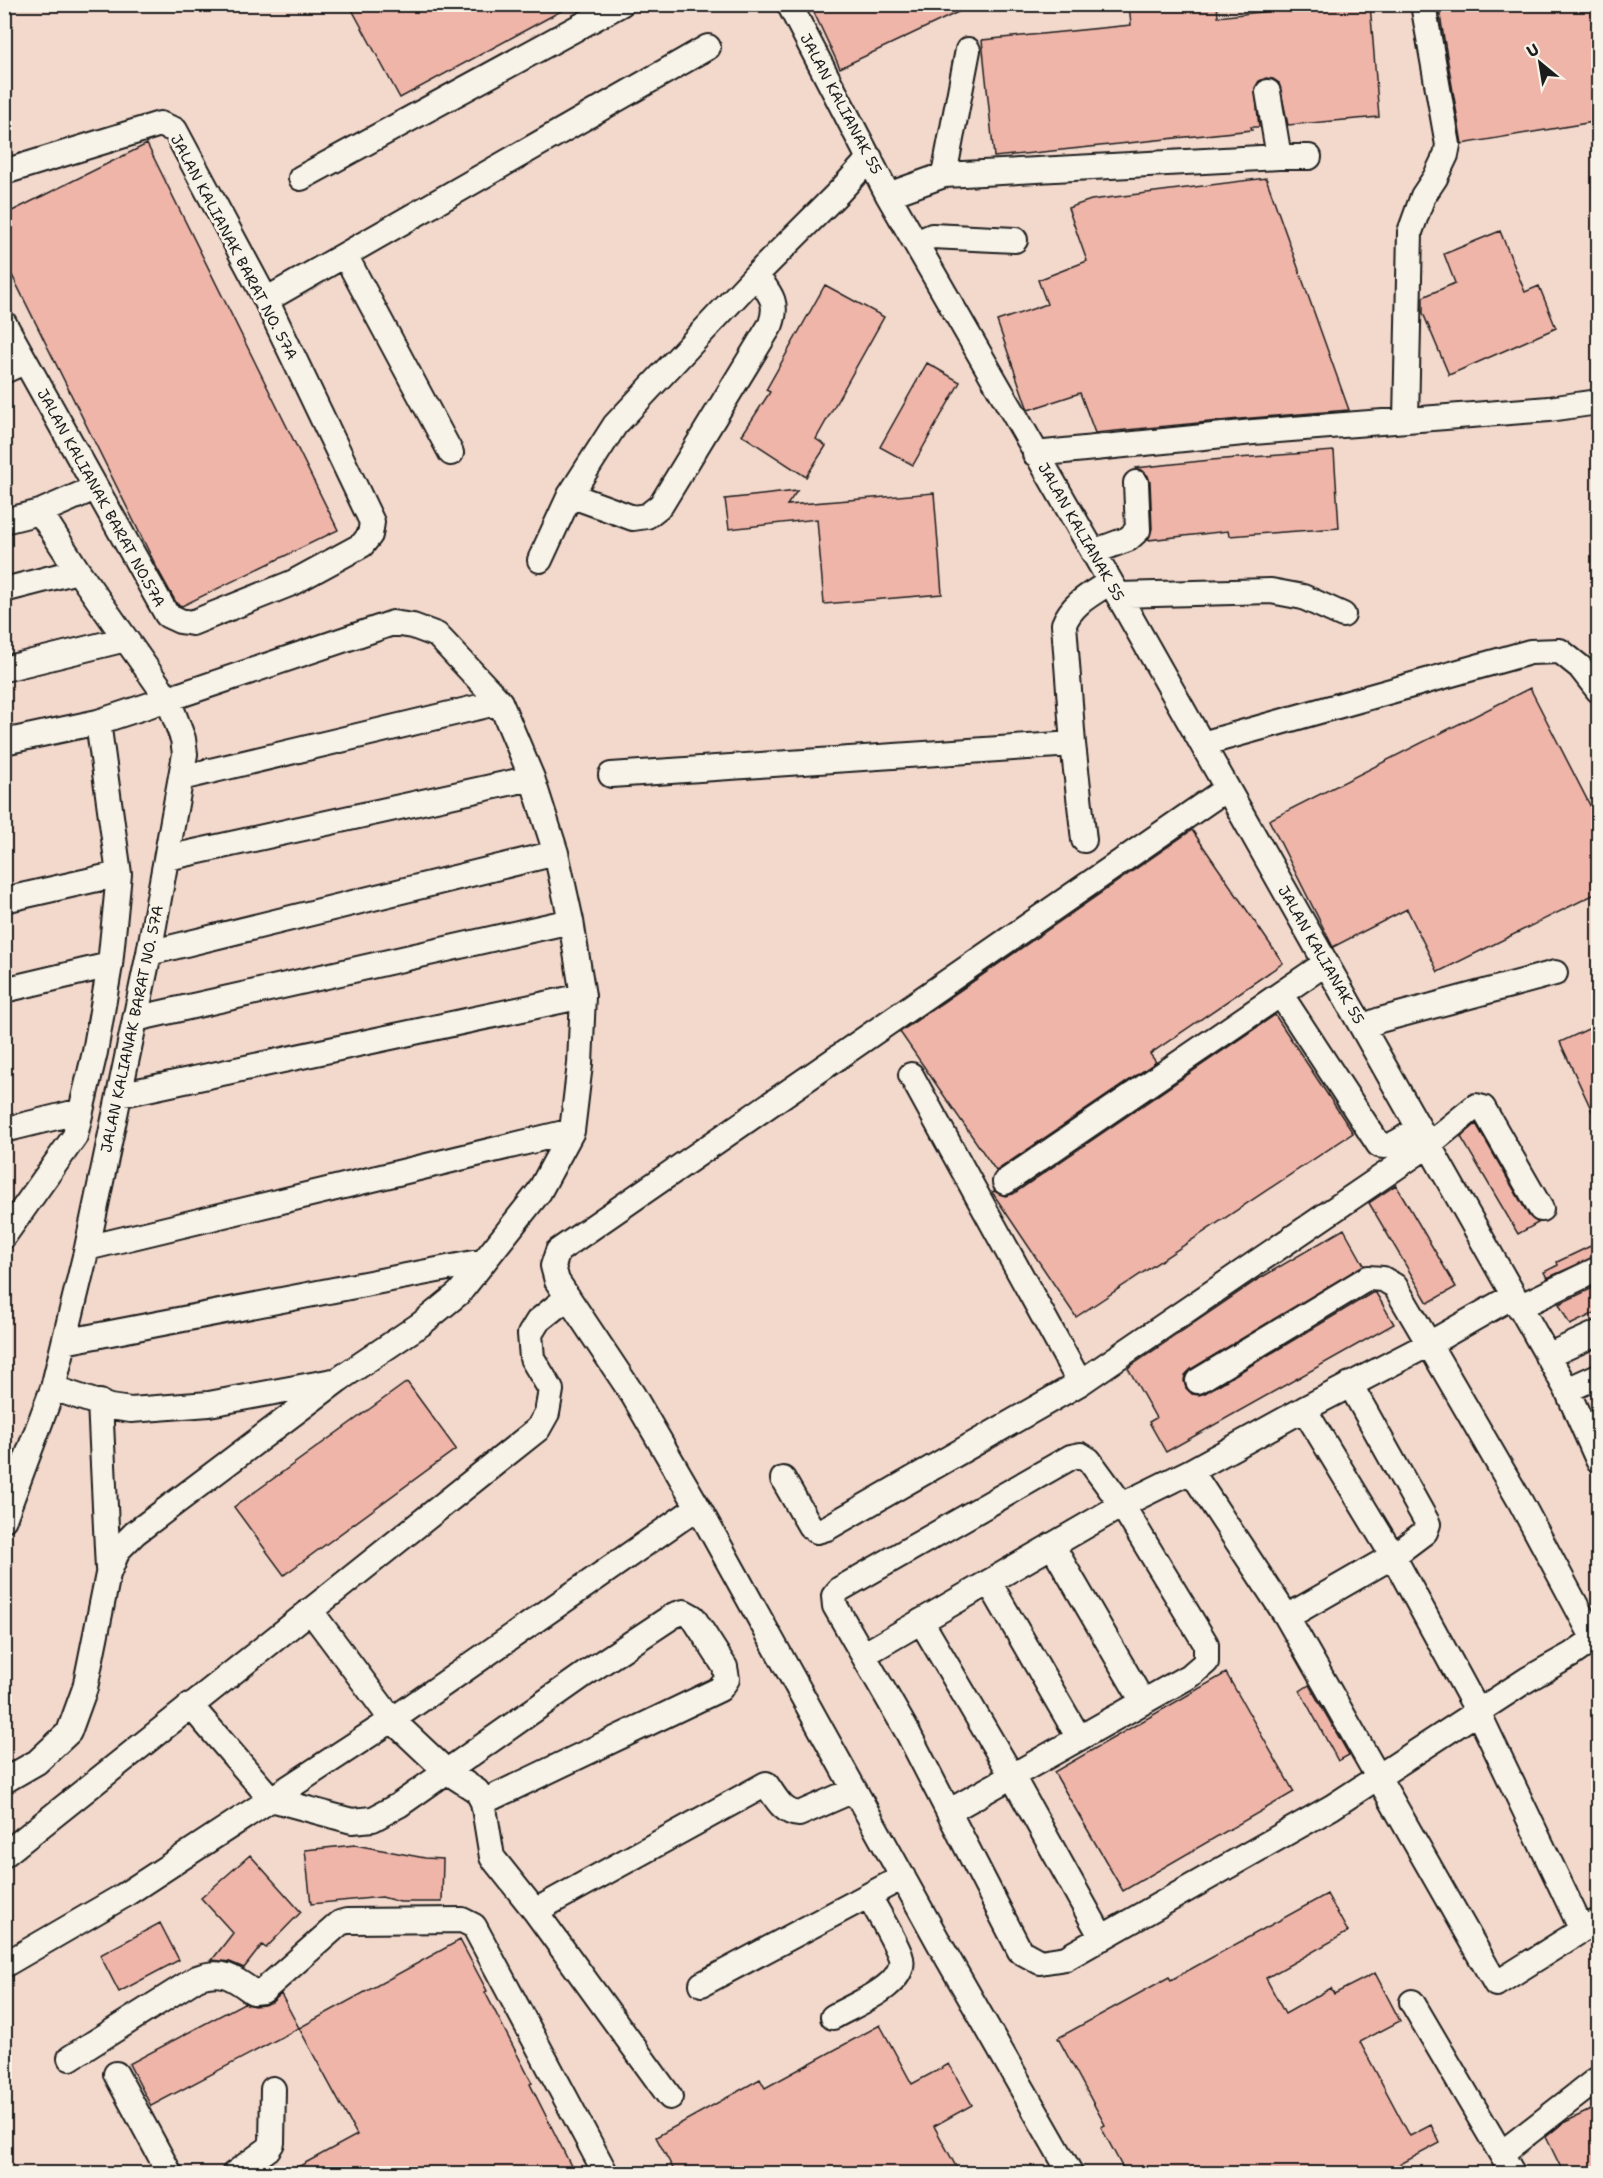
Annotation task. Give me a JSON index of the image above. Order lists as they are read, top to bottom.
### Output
{
  "streets": {
    "lane": ["JALAN KALIANAK 55", "JALAN KALIANAK BARAT NO. 57A", "JALAN KALIANAK BARAT NO.57A"]
  },
  "crossings": [
    ["JALAN KALIANAK BARAT NO. 57A", "JALAN KALIANAK BARAT NO.57A"]
  ],
  "north": "top left"
}
